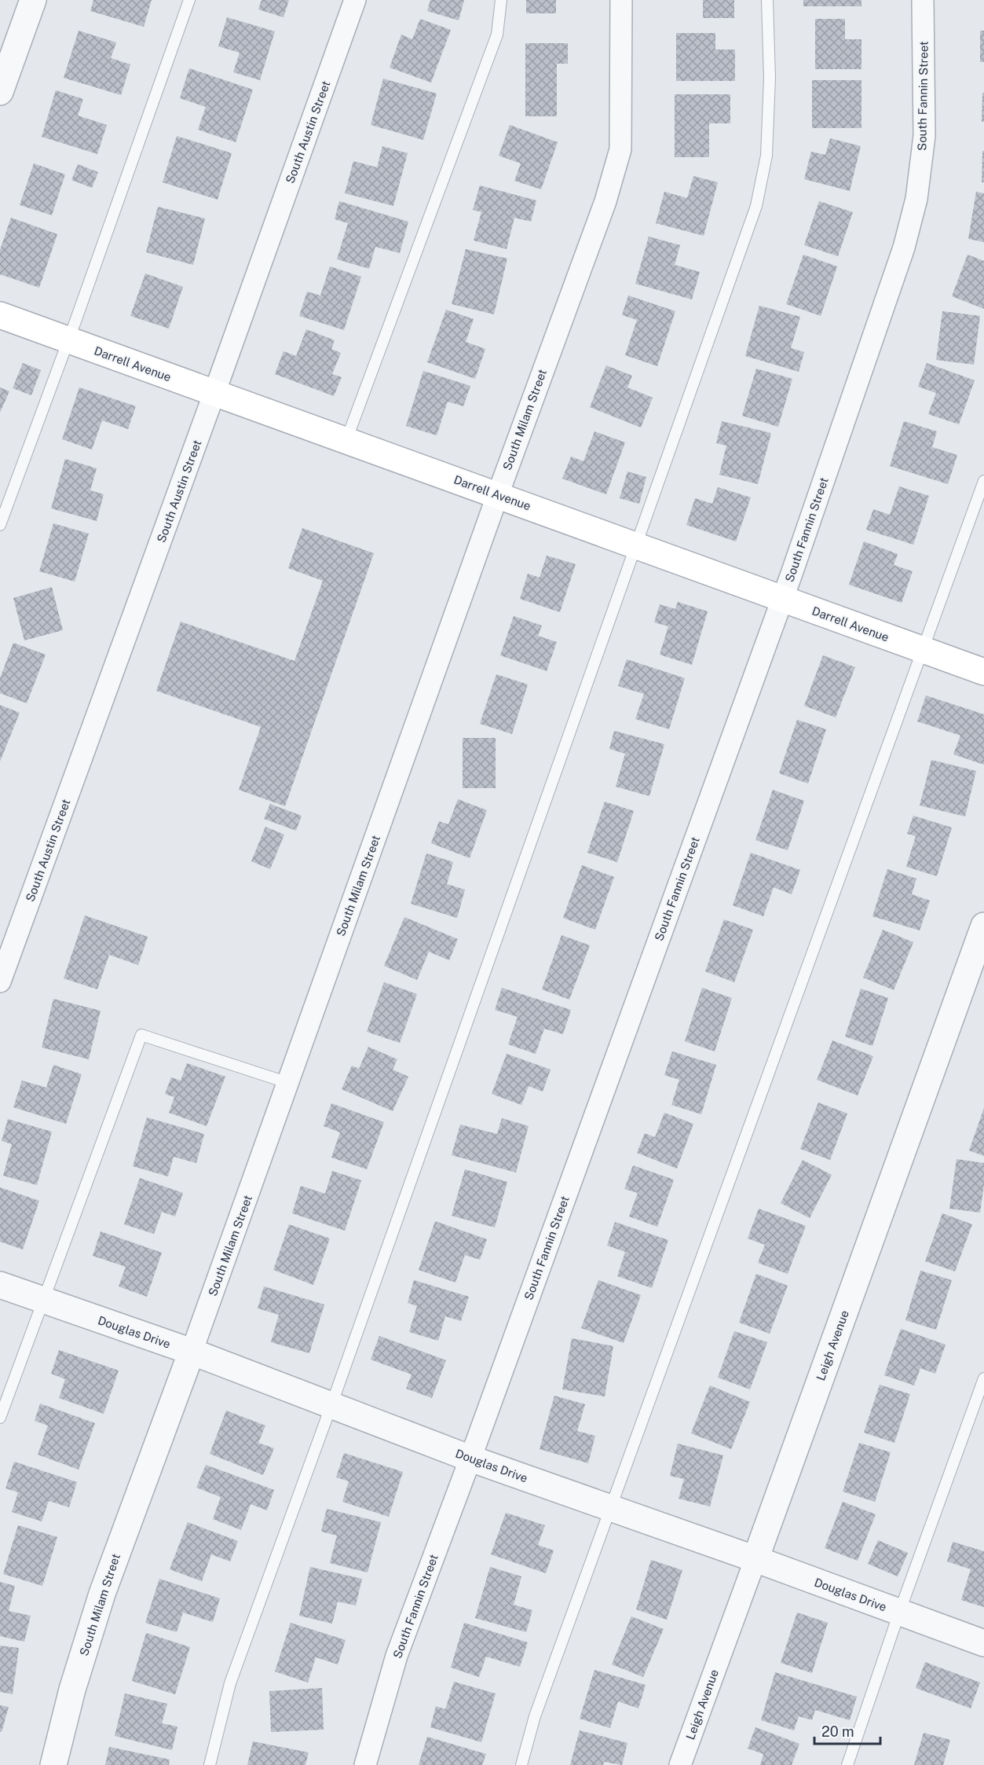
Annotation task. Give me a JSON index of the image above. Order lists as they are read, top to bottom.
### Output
{
  "streets": {
    "main road": ["Darrell Avenue"],
    "street": [
      "South Fannin Street",
      "South Austin Street",
      "South Milam Street",
      "Douglas Drive",
      "Leigh Avenue"
    ]
  },
  "crossings": [
    ["South Fannin Street", "Darrell Avenue"],
    ["South Fannin Street", "Douglas Drive"],
    ["South Austin Street", "Darrell Avenue"],
    ["Darrell Avenue", "South Milam Street"],
    ["South Milam Street", "Douglas Drive"],
    ["Douglas Drive", "Leigh Avenue"]
  ],
  "scale_bar": "20 m"
}
